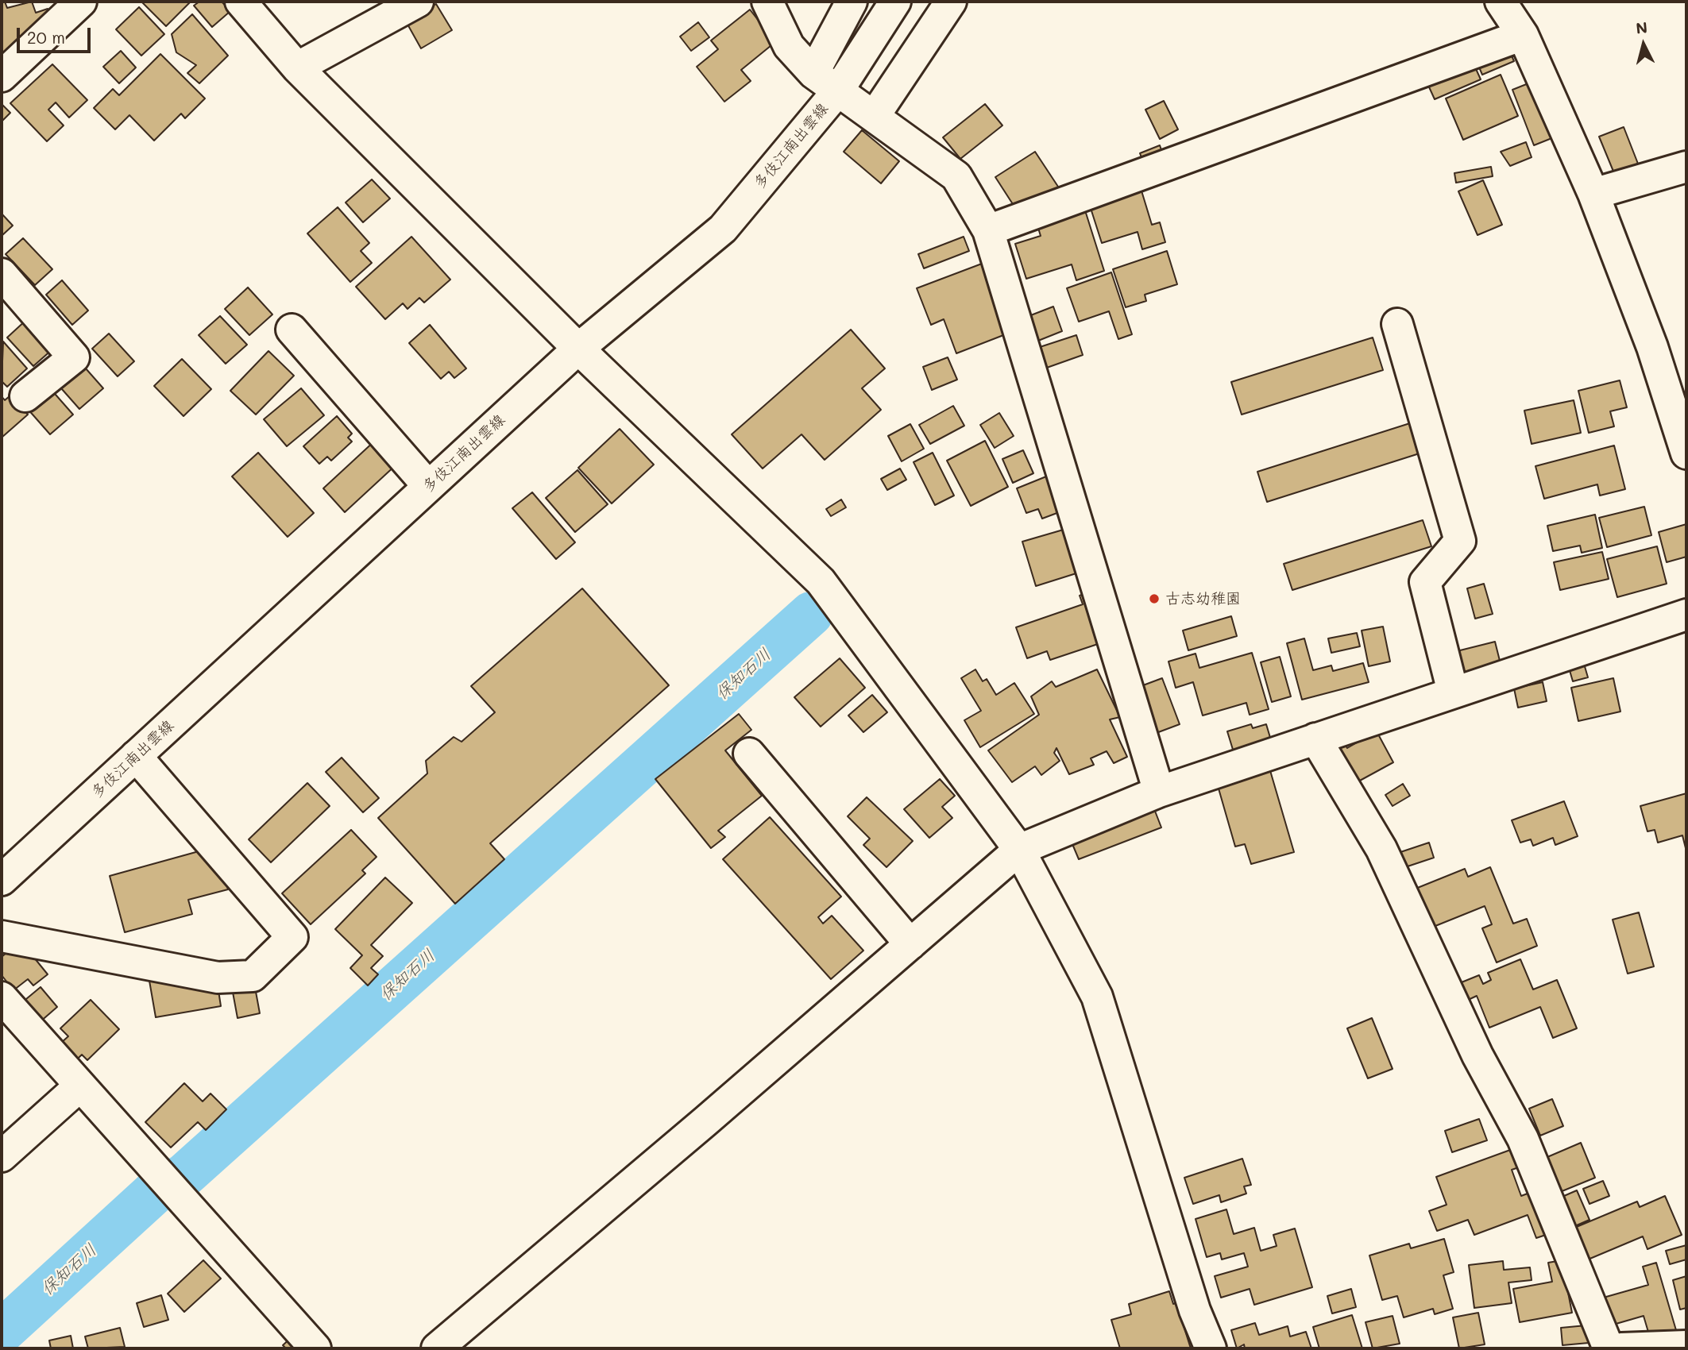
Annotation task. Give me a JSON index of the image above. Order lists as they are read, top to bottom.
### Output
{
  "streets": {
    "street": ["多伎江南出雲線"]
  },
  "water": ["保知石川"],
  "places": ["古志幼稚園"],
  "scale_bar": "20 m",
  "north": "top"
}
